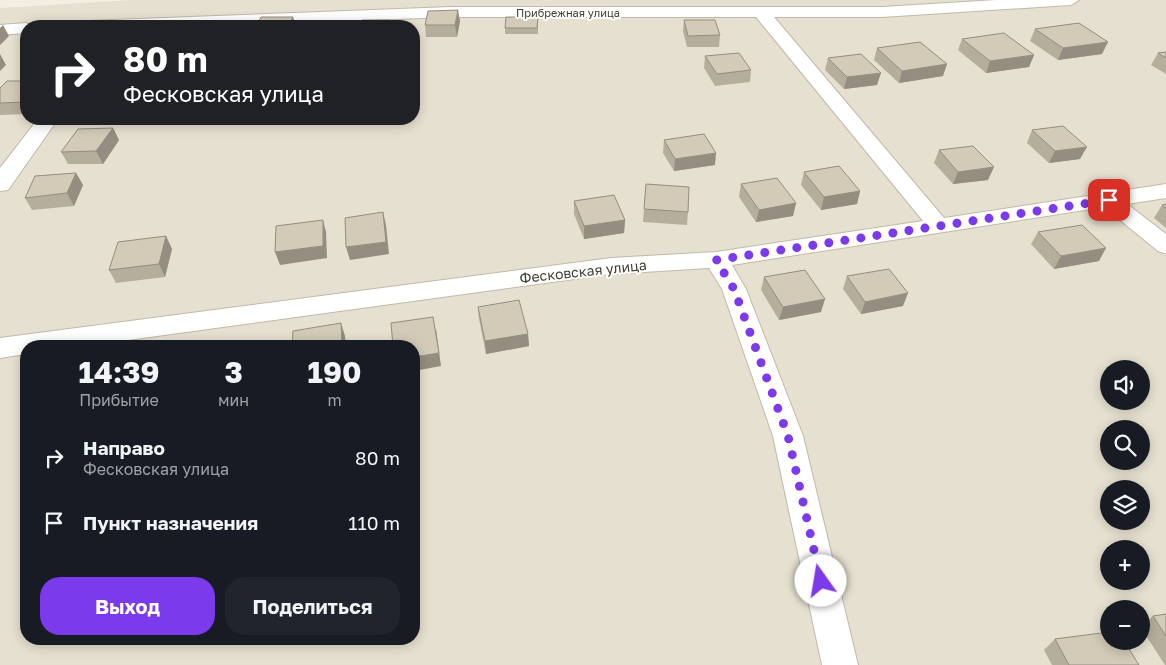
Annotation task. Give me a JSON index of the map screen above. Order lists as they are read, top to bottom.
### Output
{
  "streets": {
    "street": ["Прибрежная улица", "Фесковская улица"]
  },
  "page": {
    "turn": ["80 m", "Фесковская улица"],
    "eta": [
      "14:39",
      "Прибытие",
      "3",
      "мин",
      "190",
      "m"
    ],
    "map_buttons": ["+", "−"],
    "list": [
      {
        "name": "Направо",
        "note": "Фесковская улица",
        "value": "80 m"
      },
      {
        "name": "Пункт назначения",
        "value": "110 m"
      }
    ],
    "buttons": ["Выход", "Поделиться"]
  }
}
